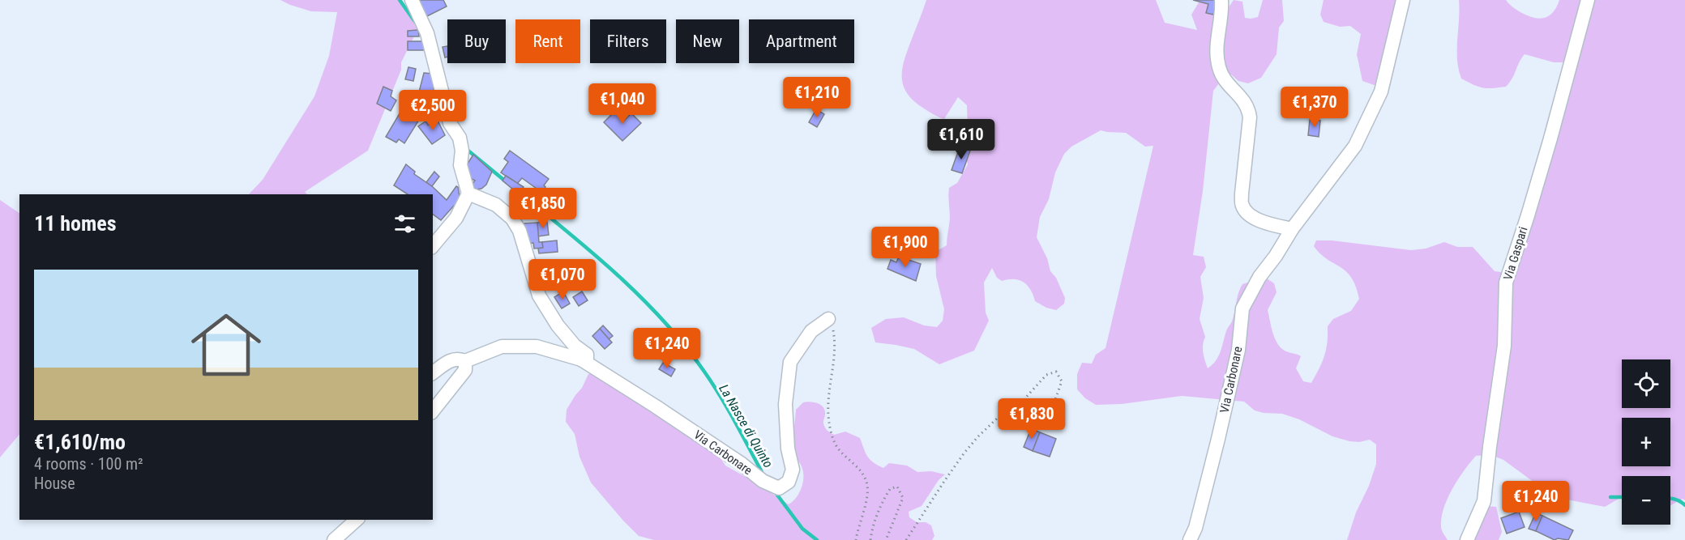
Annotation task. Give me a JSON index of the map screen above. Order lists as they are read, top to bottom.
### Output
{
  "streets": {
    "street": ["Via Gaspari", "Via Carbonare"]
  },
  "water": ["La Nasce di Quinto"],
  "page": {
    "chip": [
      "Buy",
      "Rent",
      "Filters",
      "New",
      "Apartment"
    ],
    "price": [
      "€1,210",
      "€1,040",
      "€1,370",
      "€2,500",
      "€1,610",
      "€1,850",
      "€1,900",
      "€1,070",
      "€1,240",
      "€1,830",
      "€1,240"
    ],
    "heading": "11 homes",
    "list": [
      {
        "name": "€1,610/mo",
        "note": "4 rooms · 100 m² · House"
      }
    ],
    "map_buttons": ["+", "−"]
  }
}
